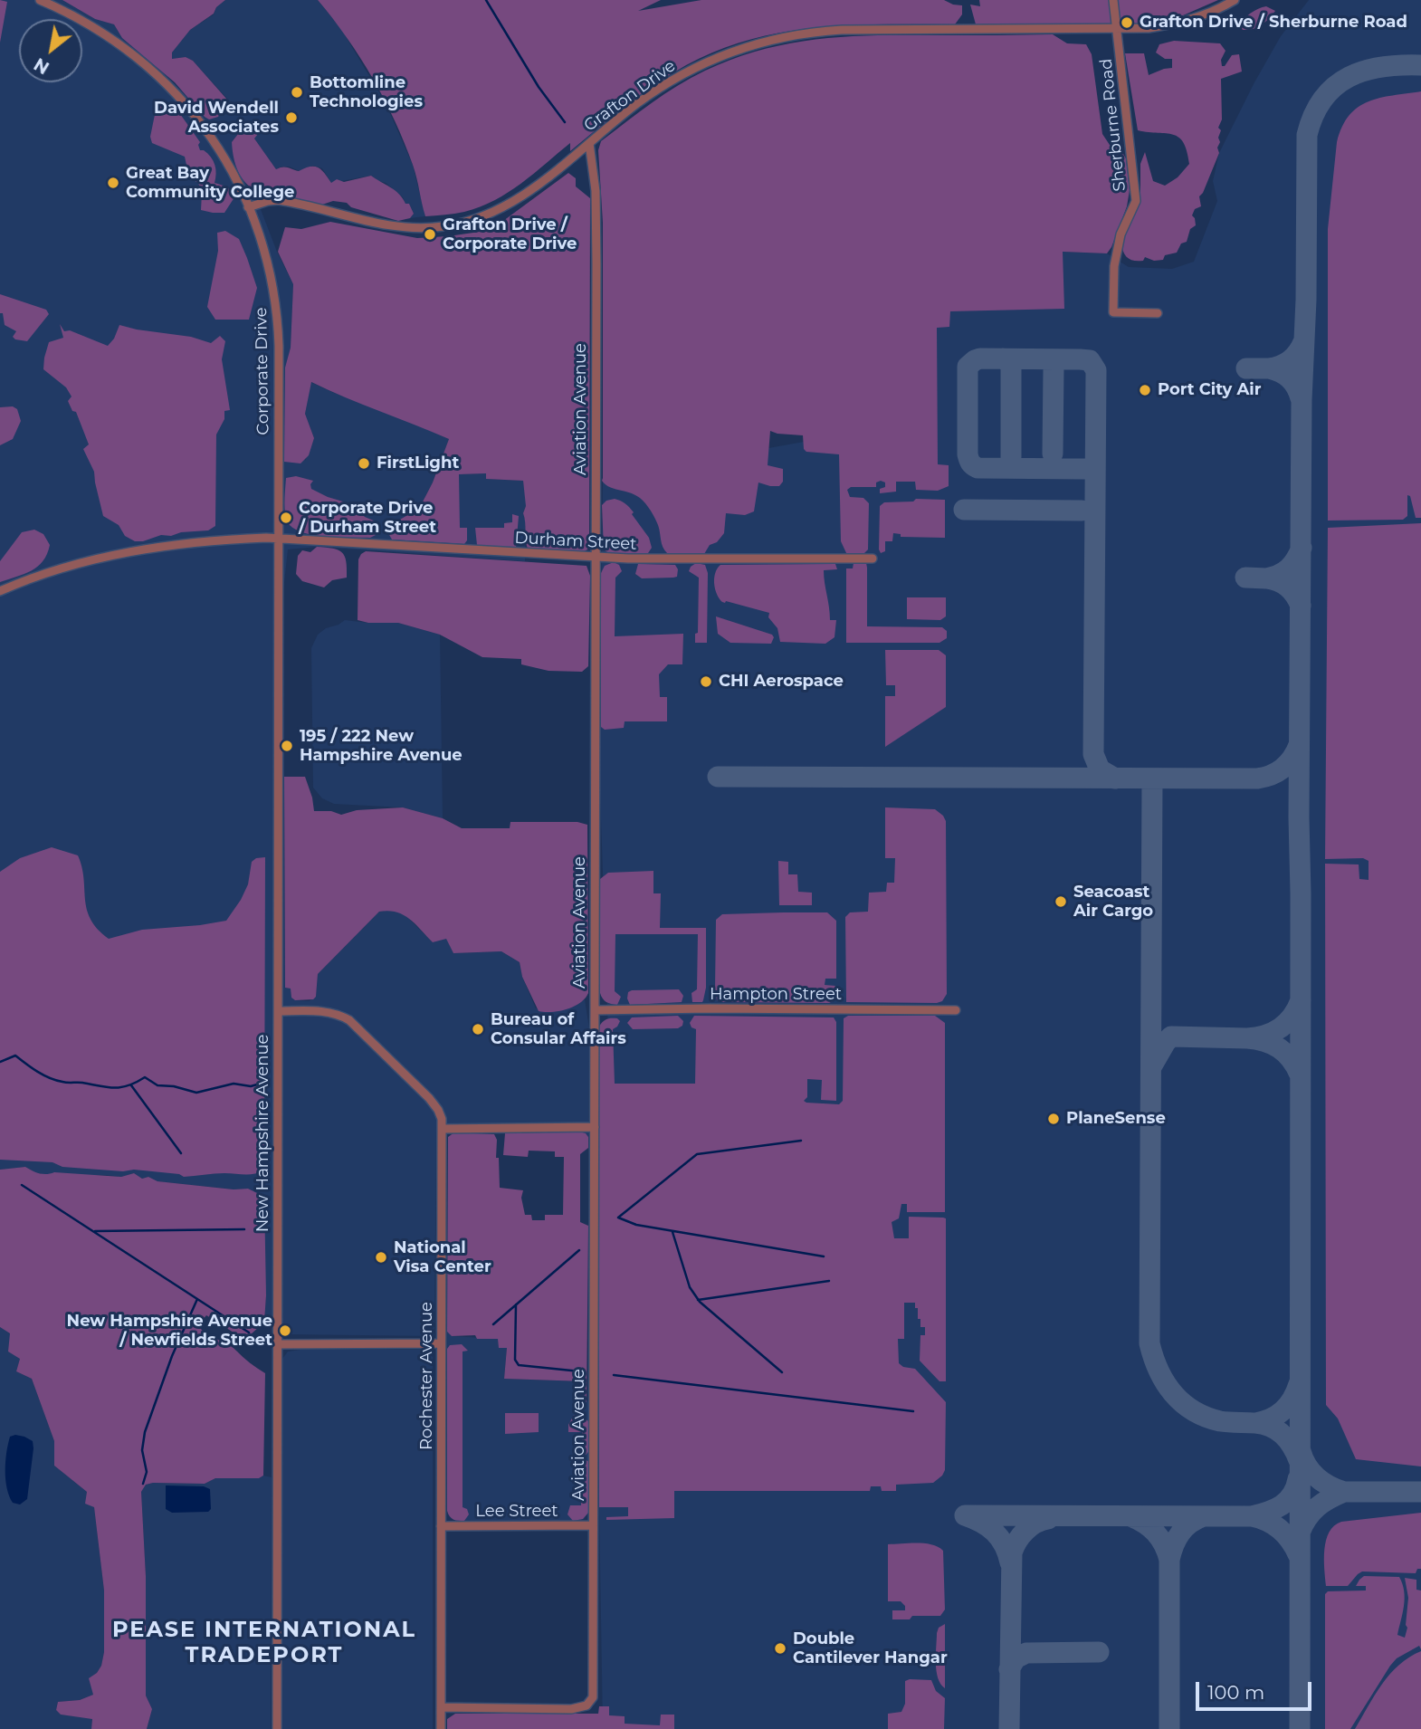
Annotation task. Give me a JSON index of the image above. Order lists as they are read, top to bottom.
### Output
{
  "streets": {
    "street": [
      "Grafton Drive",
      "Sherburne Road",
      "Corporate Drive",
      "Aviation Avenue",
      "Durham Street",
      "Hampton Street",
      "New Hampshire Avenue",
      "Rochester Avenue",
      "Lee Street"
    ]
  },
  "crossings": [
    ["Grafton Drive", "Sherburne Road"],
    ["Grafton Drive", "Corporate Drive"],
    ["Grafton Drive", "Aviation Avenue"],
    ["Corporate Drive", "Durham Street"],
    ["Corporate Drive", "New Hampshire Avenue"],
    ["Aviation Avenue", "Durham Street"],
    ["Aviation Avenue", "Hampton Street"],
    ["Aviation Avenue", "Rochester Avenue"],
    ["Aviation Avenue", "Lee Street"],
    ["Durham Street", "New Hampshire Avenue"],
    ["New Hampshire Avenue", "Rochester Avenue"],
    ["Rochester Avenue", "Lee Street"]
  ],
  "districts": ["PEASE INTERNATIONAL TRADEPORT"],
  "places": [
    "Grafton Drive / Sherburne Road",
    "Bottomline Technologies",
    "David Wendell Associates",
    "Great Bay Community College",
    "Grafton Drive / Corporate Drive",
    "Port City Air",
    "FirstLight",
    "Corporate Drive / Durham Street",
    "CHI Aerospace",
    "195 / 222 New Hampshire Avenue",
    "Seacoast Air Cargo",
    "Bureau of Consular Affairs",
    "PlaneSense",
    "National Visa Center",
    "New Hampshire Avenue / Newfields Street",
    "Double Cantilever Hangar"
  ],
  "scale_bar": "100 m",
  "north": "bottom left"
}
